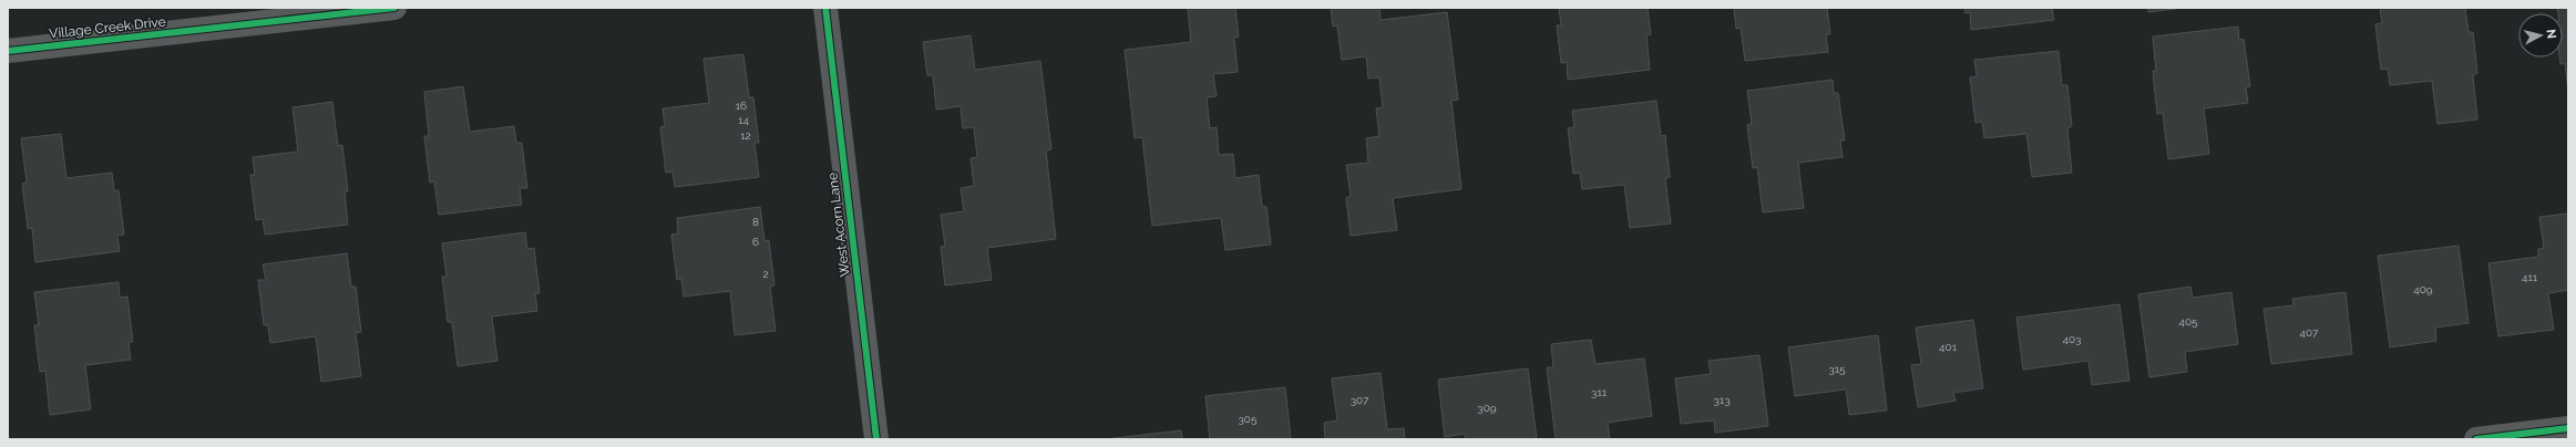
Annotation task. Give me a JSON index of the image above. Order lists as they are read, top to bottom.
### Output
{
  "streets": {
    "street": ["Village Creek Drive", "West Acorn Lane"]
  },
  "house_numbers": [
    "16",
    "14",
    "12",
    "8",
    "6",
    "2",
    "411",
    "409",
    "405",
    "407",
    "403",
    "401",
    "315",
    "311",
    "307",
    "313",
    "309",
    "305"
  ],
  "north": "right"
}
